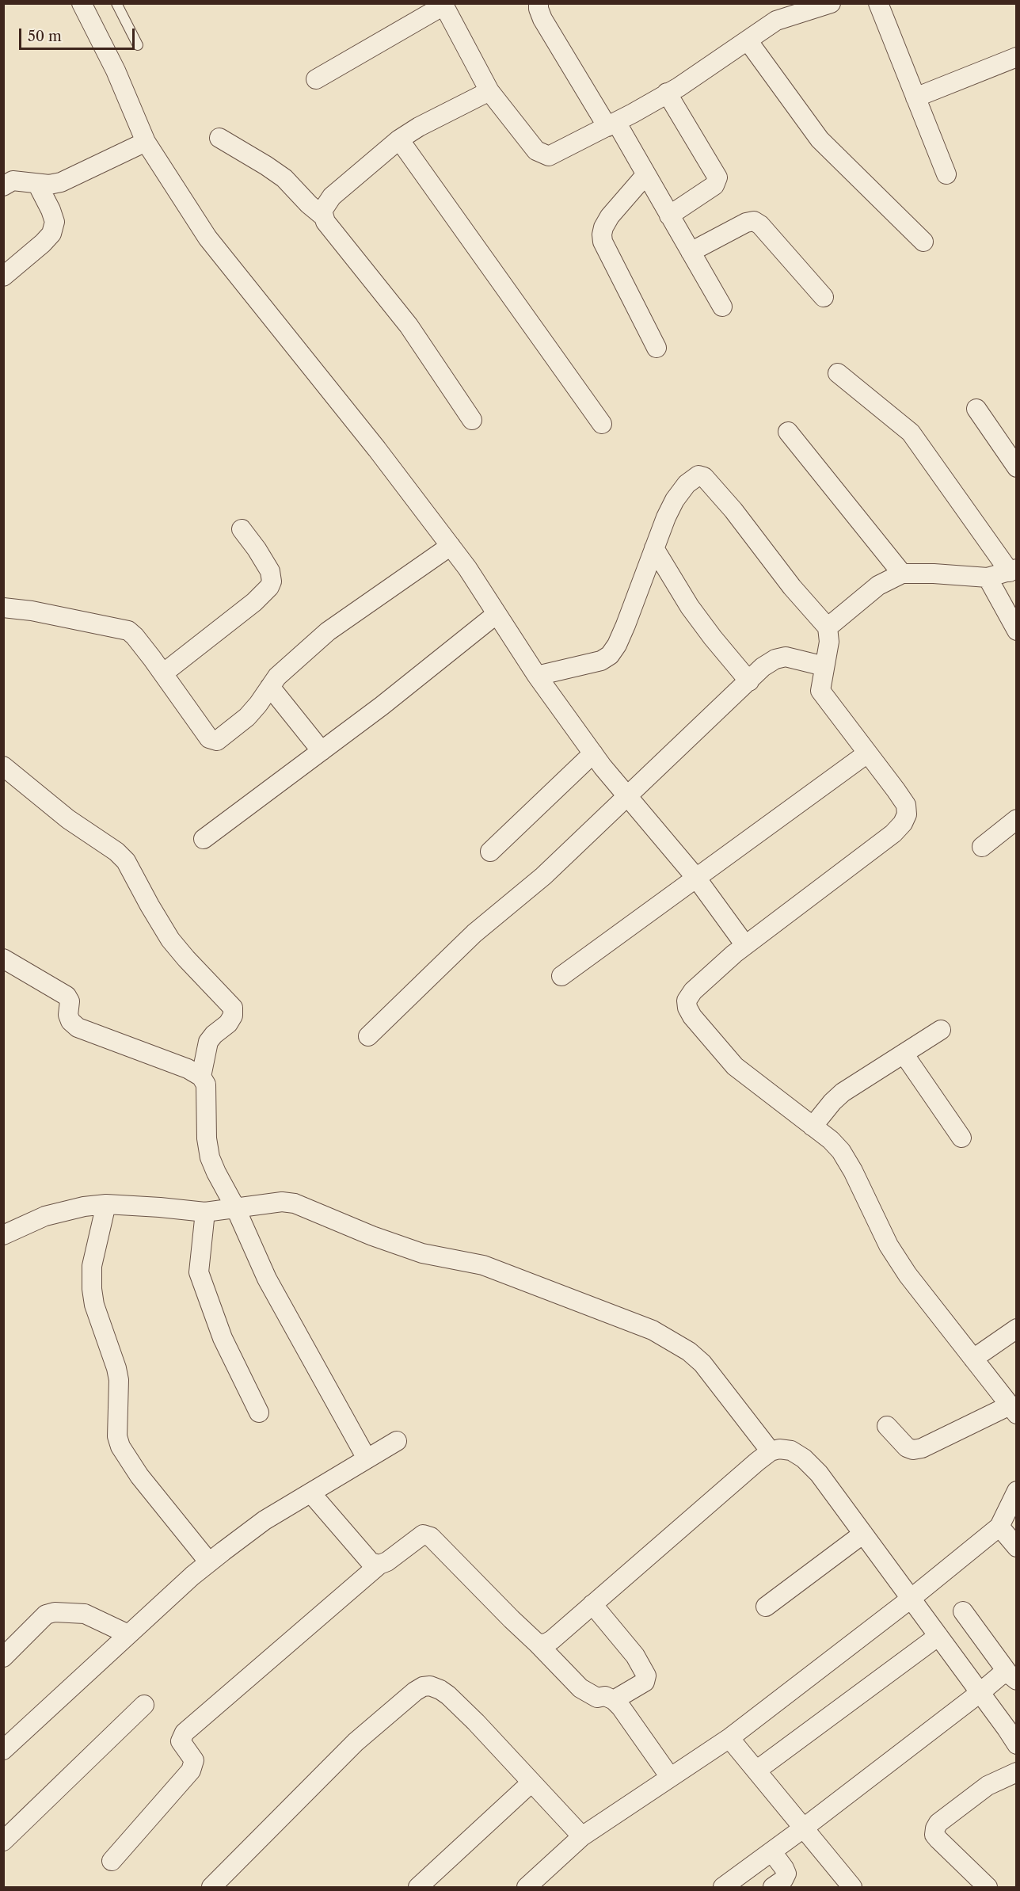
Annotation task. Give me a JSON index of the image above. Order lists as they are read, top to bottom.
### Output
{
  "scale_bar": "50 m"
}
